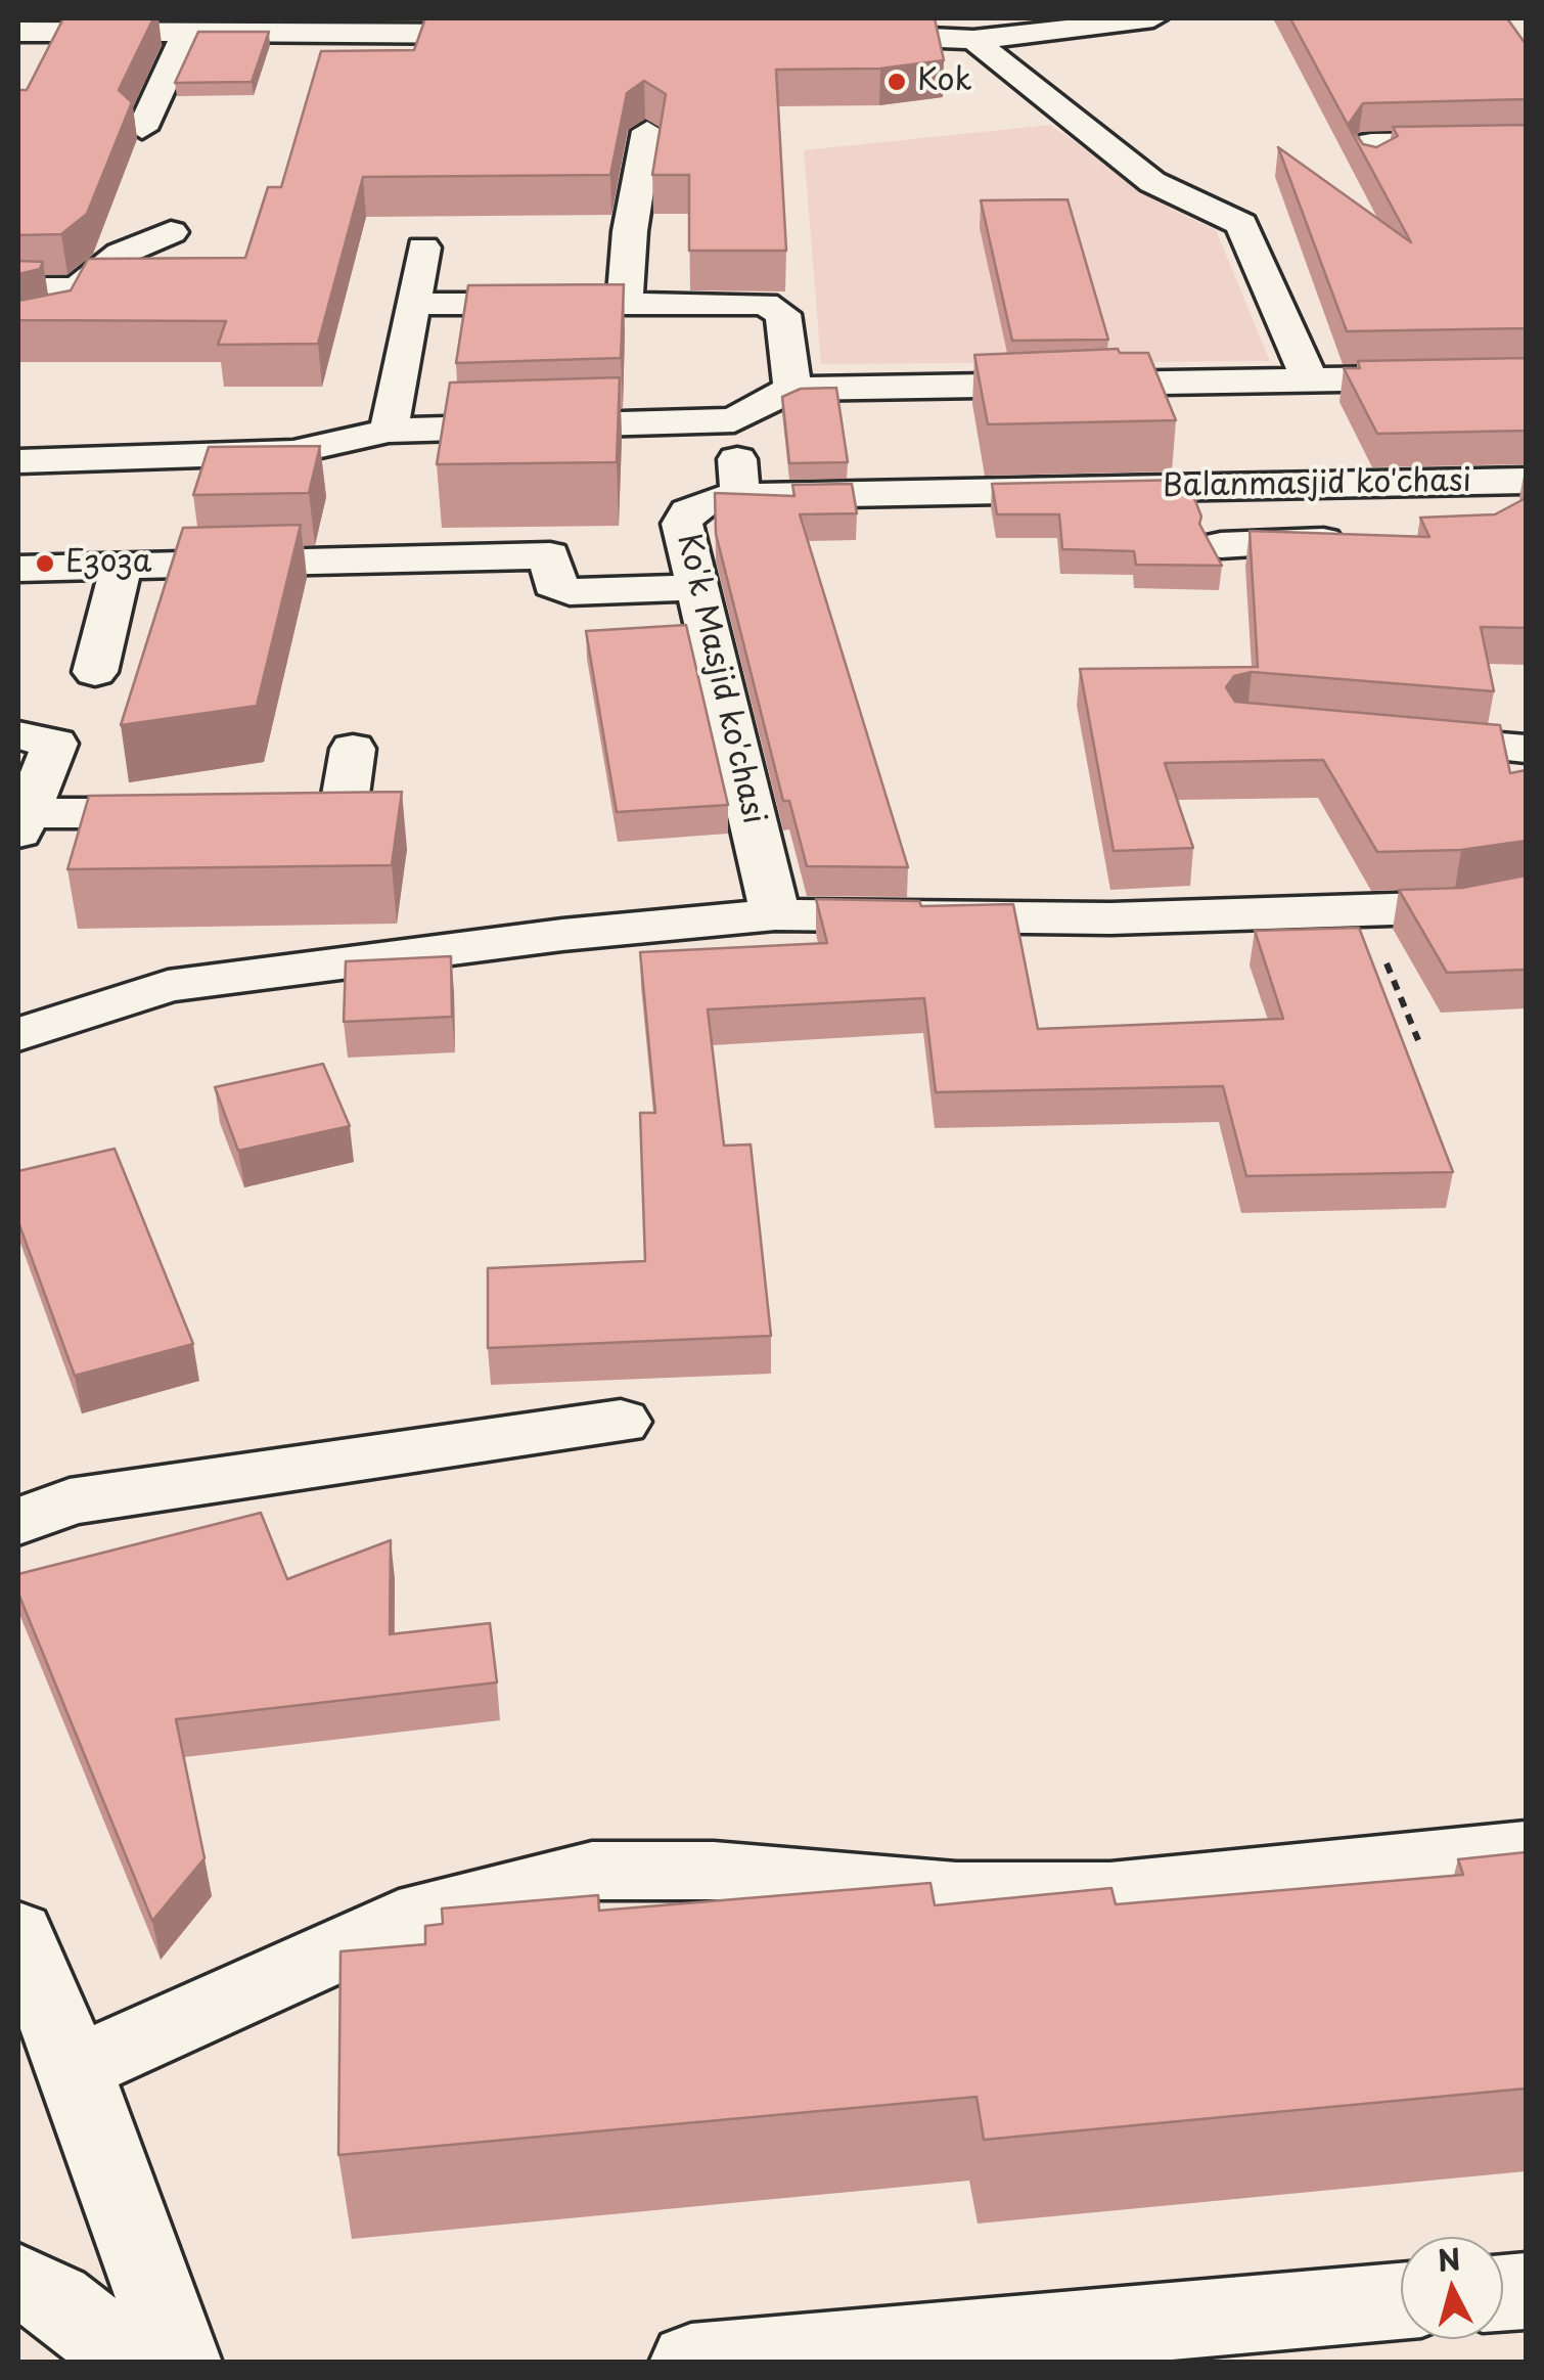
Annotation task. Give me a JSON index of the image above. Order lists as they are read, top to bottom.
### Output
{
  "streets": {
    "street": ["Balanmasjid ko'chasi", "Ko'k Masjid ko'chasi"]
  },
  "crossings": [
    ["Balanmasjid ko'chasi", "Ko'k Masjid ko'chasi"]
  ],
  "places": ["Kok", "Езоза"],
  "north": "top"
}
